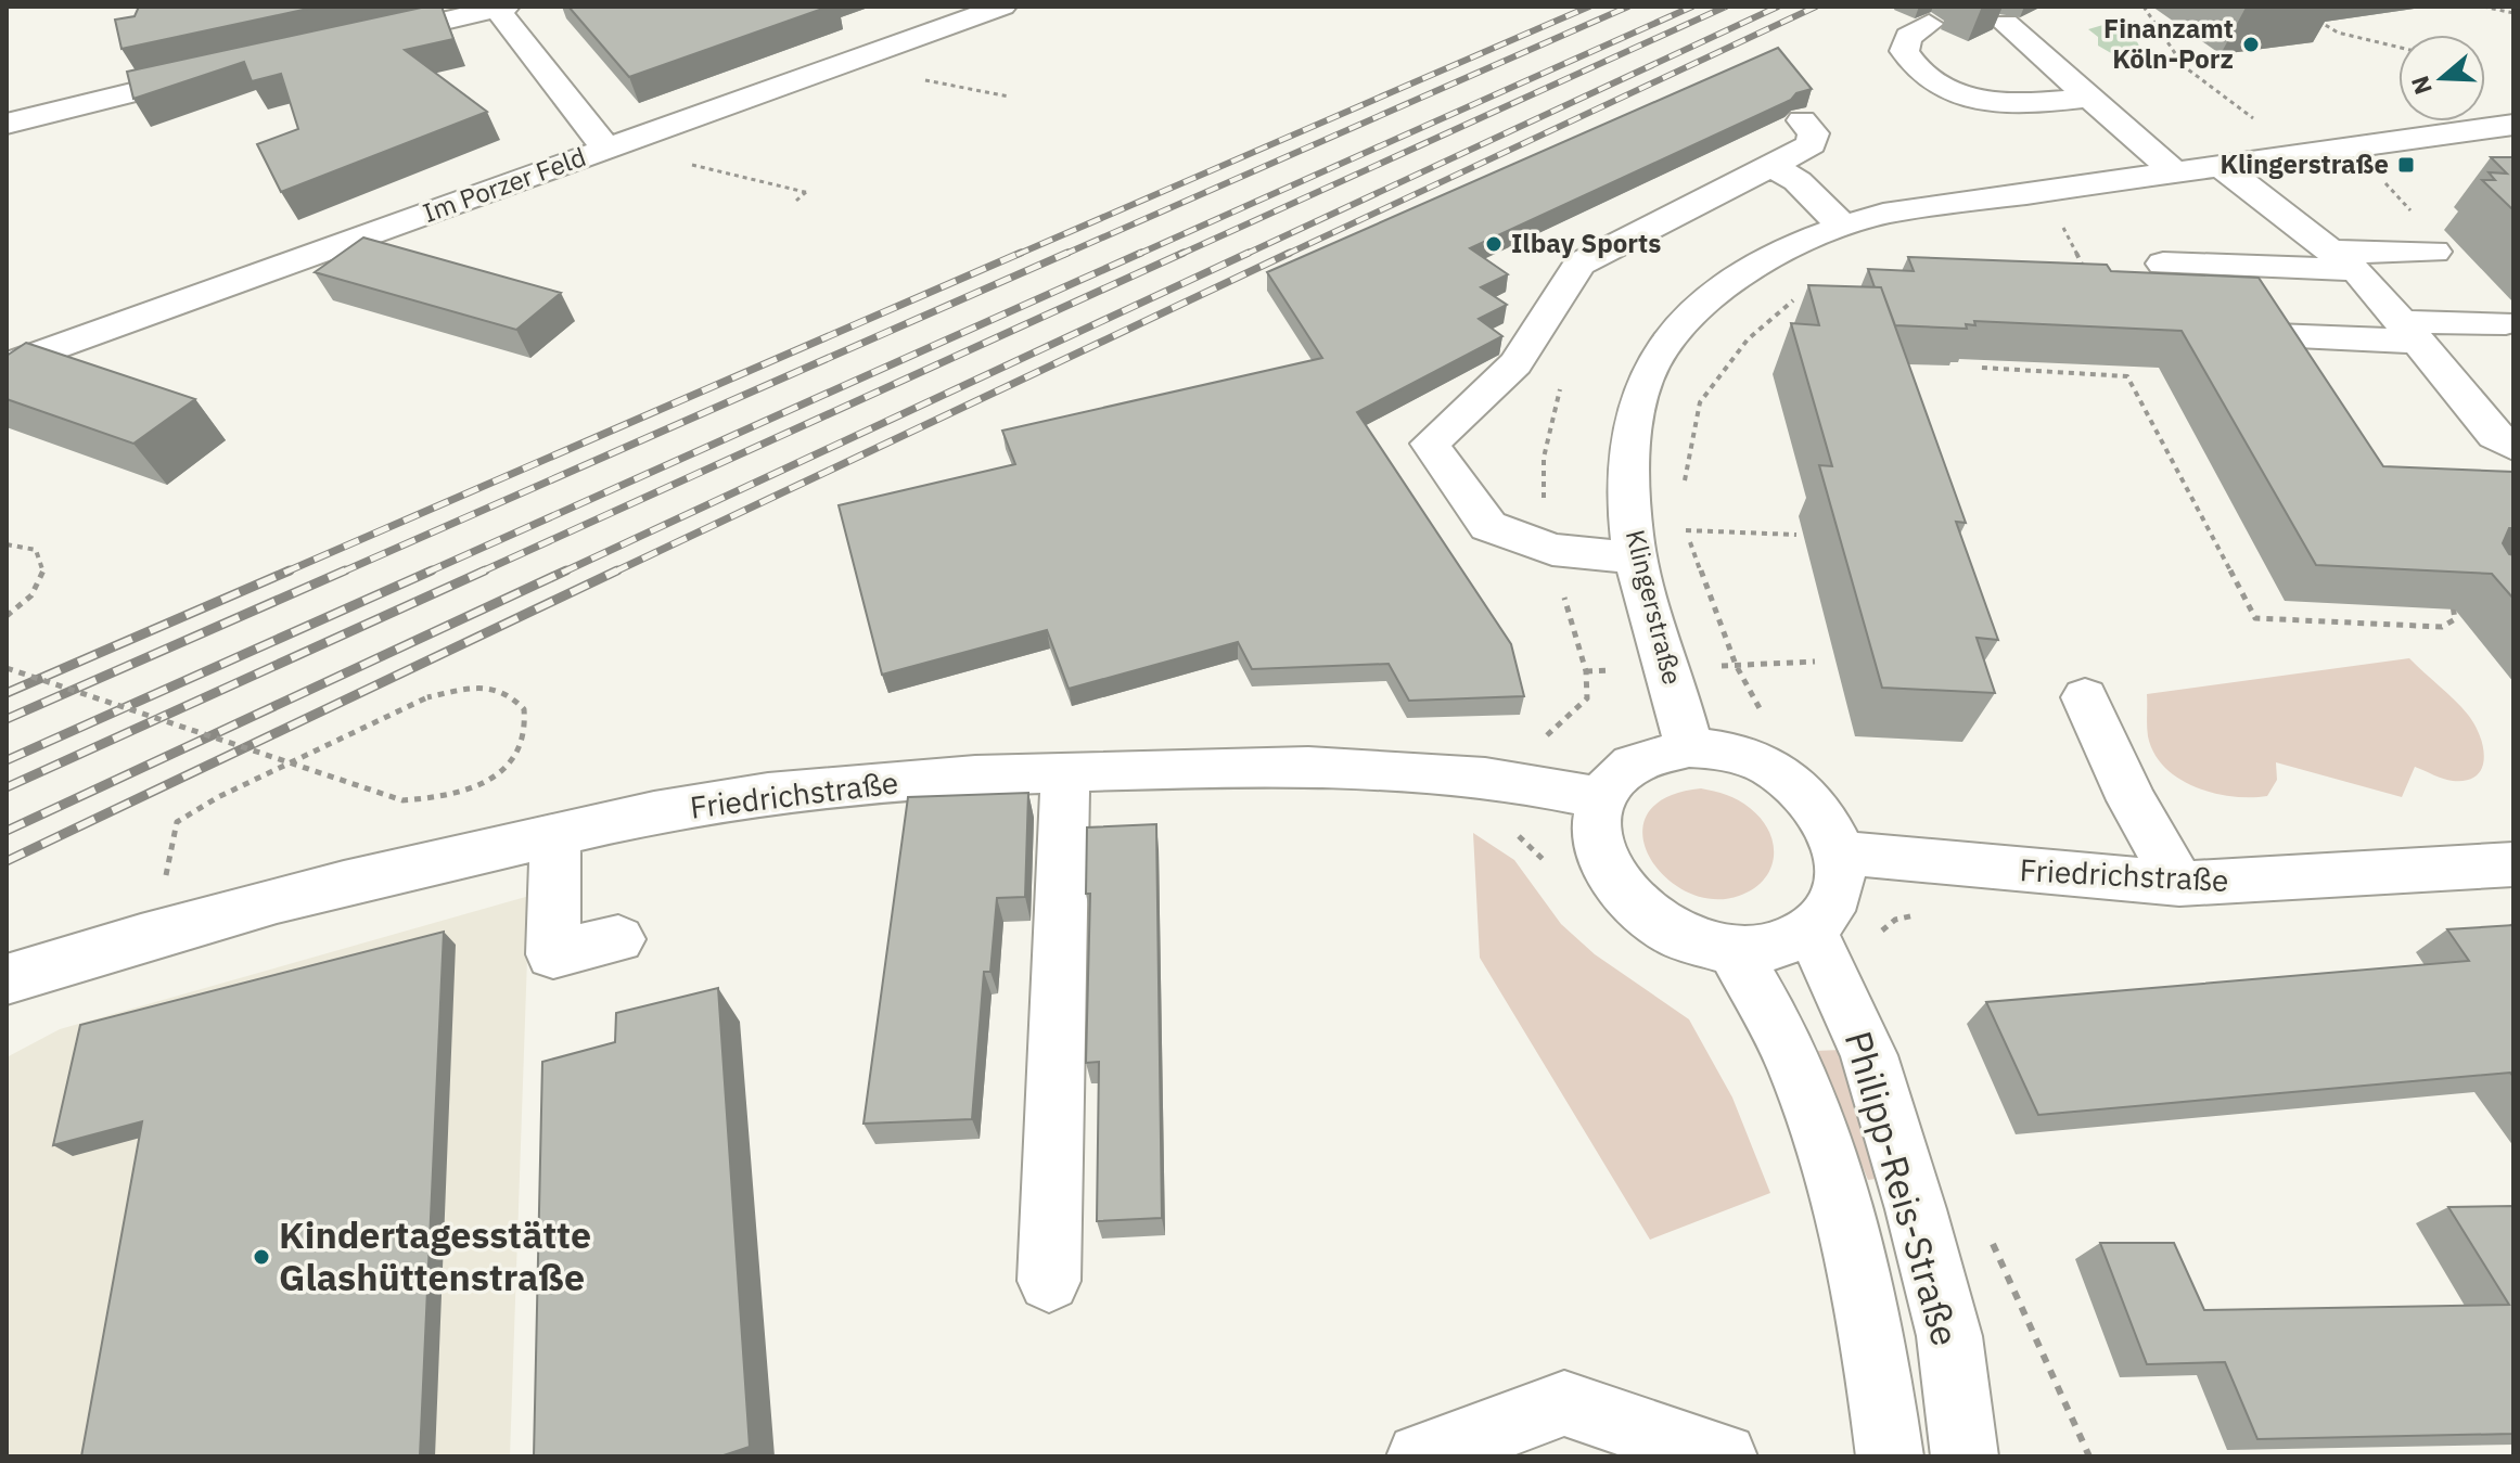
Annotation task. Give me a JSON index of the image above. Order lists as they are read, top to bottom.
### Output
{
  "streets": {
    "street": [
      "Im Porzer Feld",
      "Klingerstraße",
      "Friedrichstraße",
      "Philipp-Reis-Straße"
    ]
  },
  "crossings": [
    ["Klingerstraße", "Friedrichstraße"],
    ["Klingerstraße", "Philipp-Reis-Straße"],
    ["Friedrichstraße", "Philipp-Reis-Straße"]
  ],
  "places": {
    "other": ["Finanzamt Köln-Porz", "Ilbay Sports", "Kindertagesstätte Glashüttenstraße"],
    "transit": ["Klingerstraße"]
  },
  "north": "left"
}
